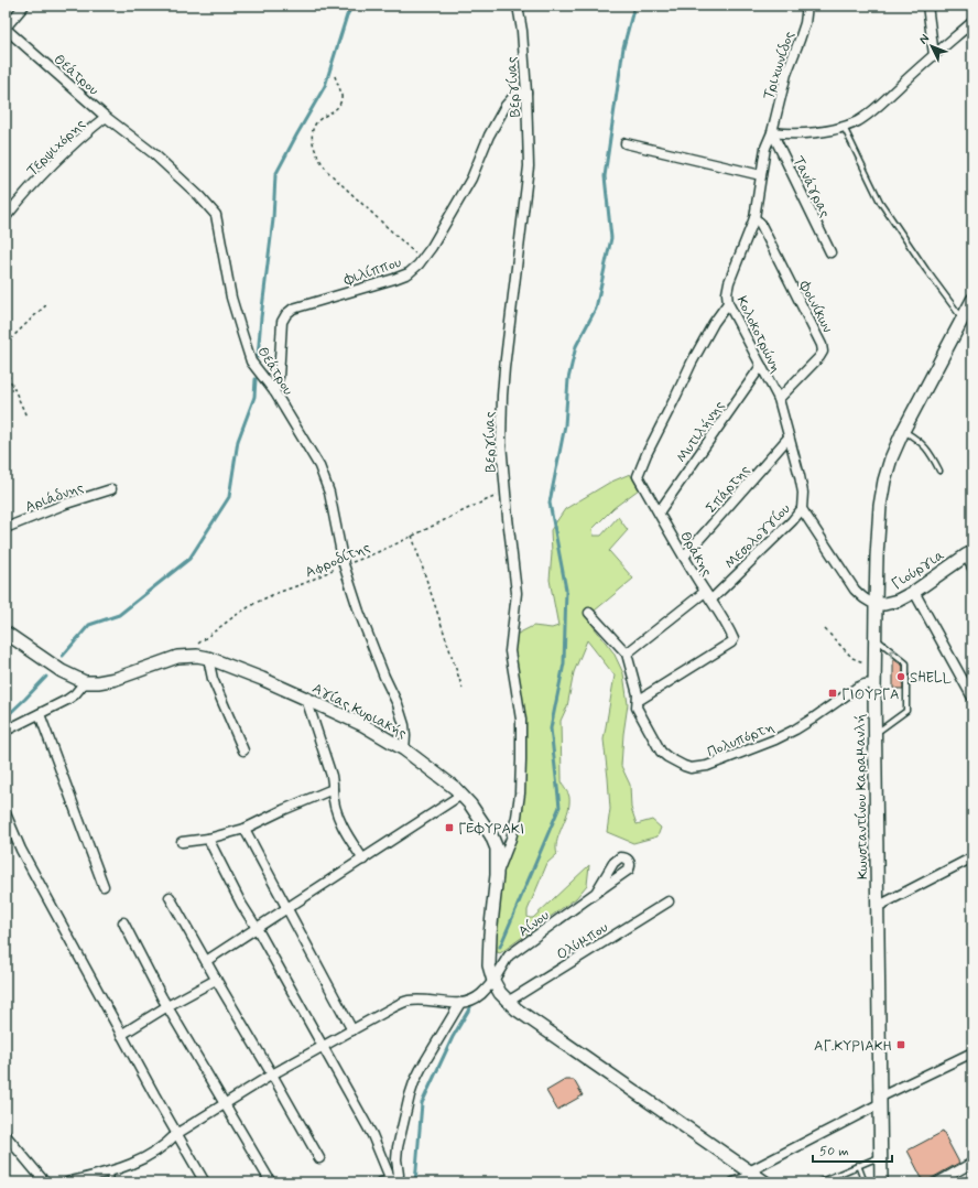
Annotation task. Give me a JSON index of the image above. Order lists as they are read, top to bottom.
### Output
{
  "streets": {
    "street": [
      "Τριχωνίδος",
      "Θεάτρου",
      "Βεργίνας",
      "Τερψιχόρης",
      "Τανάγρας",
      "Φιλίππου",
      "Φοινίκων",
      "Κολοκοτρώνη",
      "Μυτιλήνης",
      "Σπάρτης",
      "Αριάδνης",
      "Μεσολογγίου",
      "Θράκης",
      "Γιούργια",
      "Αγίας Κυριακής",
      "Πολυπόρτη",
      "Κωνσταντίνου Καραμανλή",
      "Αίνου",
      "Ολύμπου"
    ],
    "path": ["Αφροδίτης"]
  },
  "crossings": [
    ["Τριχωνίδος", "Τανάγρας"],
    ["Τριχωνίδος", "Κολοκοτρώνη"],
    ["Θεάτρου", "Τερψιχόρης"],
    ["Θεάτρου", "Φιλίππου"],
    ["Θεάτρου", "Αφροδίτης"],
    ["Θεάτρου", "Αγίας Κυριακής"],
    ["Βεργίνας", "Φιλίππου"],
    ["Βεργίνας", "Αφροδίτης"],
    ["Βεργίνας", "Αγίας Κυριακής"],
    ["Τανάγρας", "Κολοκοτρώνη"],
    ["Φοινίκων", "Κολοκοτρώνη"],
    ["Κολοκοτρώνη", "Μυτιλήνης"],
    ["Κολοκοτρώνη", "Σπάρτης"],
    ["Κολοκοτρώνη", "Μεσολογγίου"],
    ["Κολοκοτρώνη", "Θράκης"],
    ["Μυτιλήνης", "Θράκης"],
    ["Σπάρτης", "Θράκης"],
    ["Μεσολογγίου", "Θράκης"],
    ["Θράκης", "Πολυπόρτη"],
    ["Αφροδίτης", "Αγίας Κυριακής"],
    ["Γιούργια", "Κωνσταντίνου Καραμανλή"],
    ["Αγίας Κυριακής", "Αίνου"],
    ["Αγίας Κυριακής", "Ολύμπου"],
    ["Πολυπόρτη", "Κωνσταντίνου Καραμανλή"]
  ],
  "places": {
    "other": ["SHELL"],
    "transit": ["ΓΙΟΥΡΓΑ", "ΓΕΦΥΡΑΚΙ", "ΑΓ.ΚΥΡΙΑΚΗ"]
  },
  "scale_bar": "50 m",
  "north": "top left"
}
